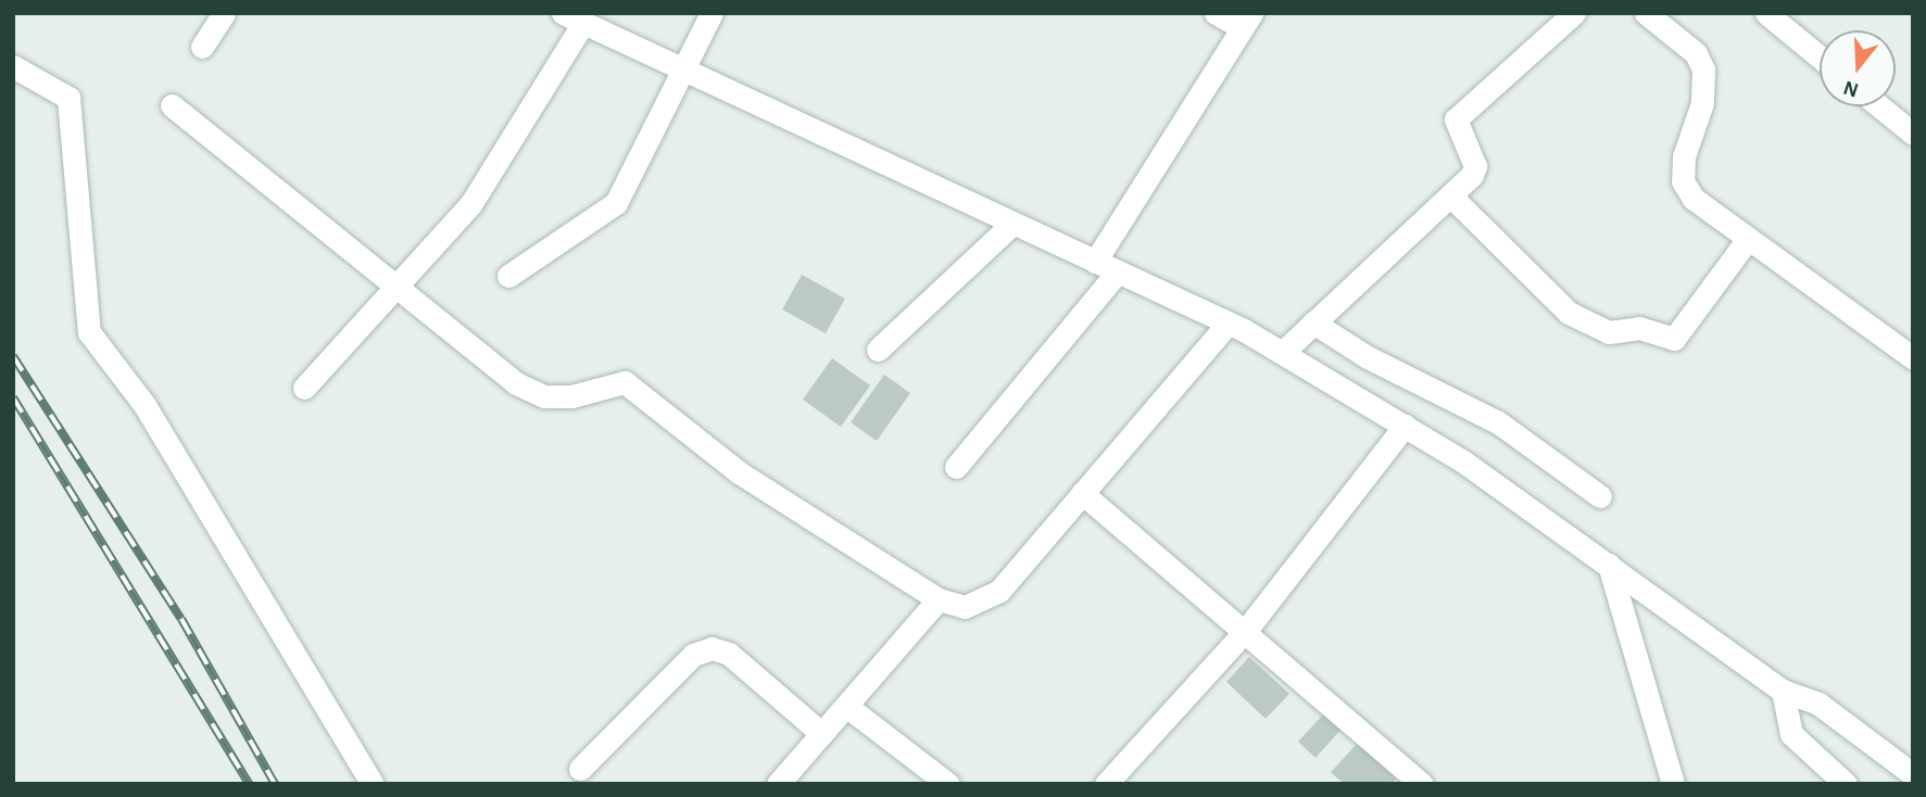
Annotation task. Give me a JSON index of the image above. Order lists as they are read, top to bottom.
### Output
{
  "north": "bottom"
}
